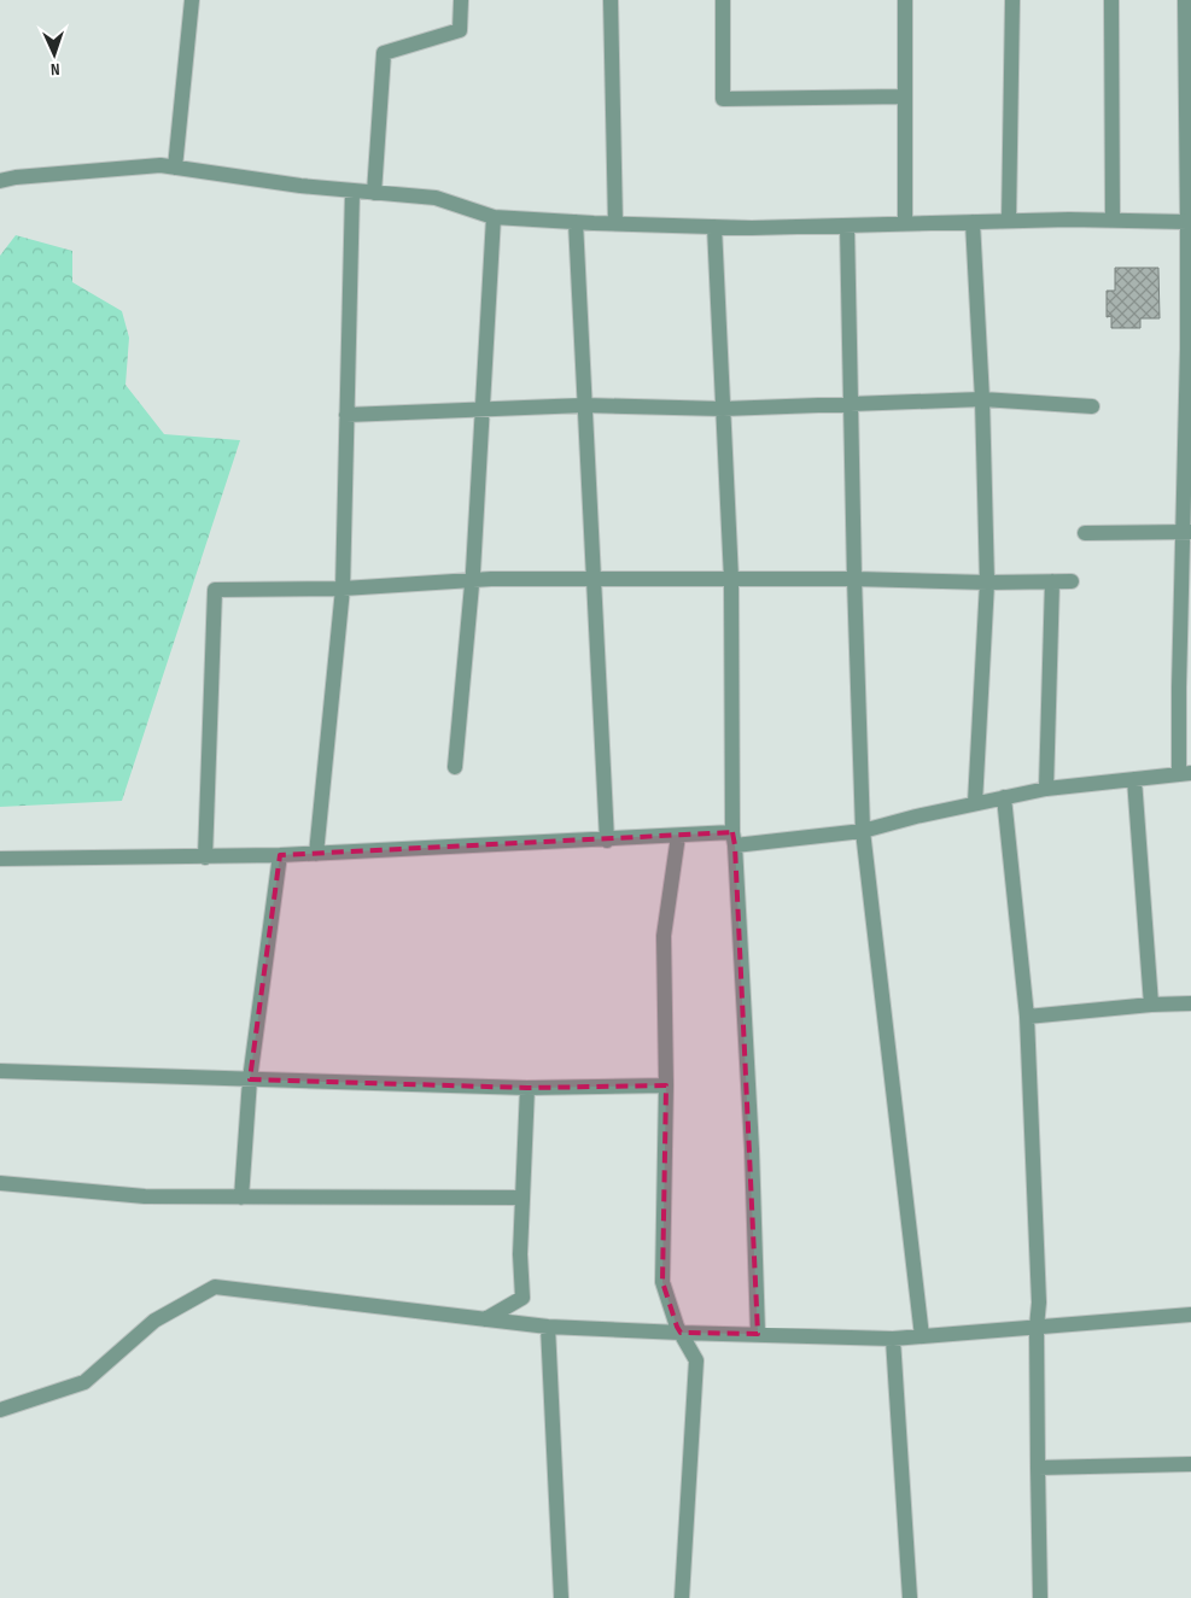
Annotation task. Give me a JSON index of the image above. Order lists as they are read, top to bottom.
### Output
{
  "north": "bottom"
}
